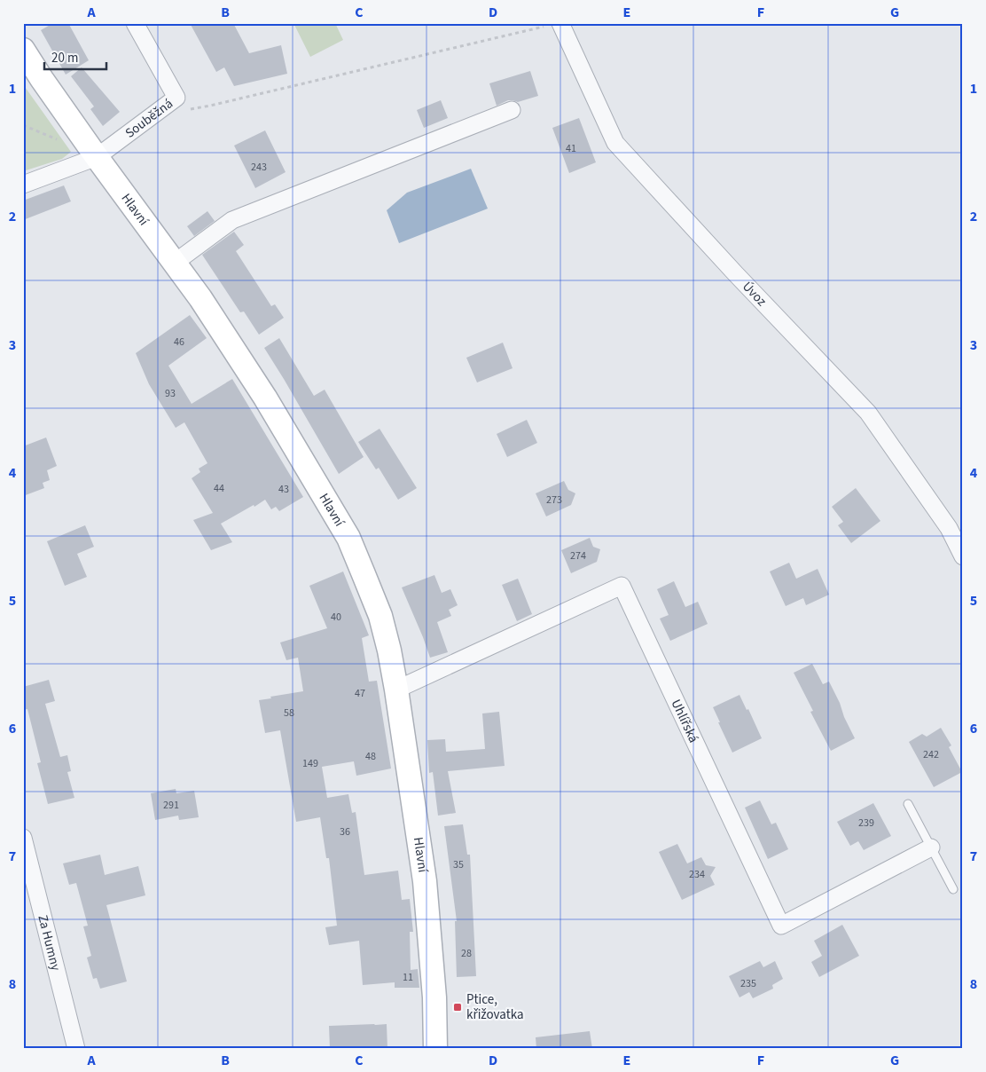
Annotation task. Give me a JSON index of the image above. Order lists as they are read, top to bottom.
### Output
{
  "streets": {
    "main road": ["Hlavní"],
    "street": [
      "Souběžná",
      "Úvoz",
      "Uhlířská",
      "Za Humny"
    ]
  },
  "crossings": [
    ["Souběžná", "Hlavní"],
    ["Hlavní", "Uhlířská"]
  ],
  "places": {
    "transit": ["Ptice, křižovatka"]
  },
  "house_numbers": [
    "41",
    "243",
    "46",
    "93",
    "44",
    "43",
    "273",
    "274",
    "40",
    "47",
    "58",
    "242",
    "48",
    "149",
    "291",
    "239",
    "36",
    "35",
    "234",
    "28",
    "11",
    "235"
  ],
  "scale_bar": "20 m",
  "grid": {
    "columns": [
      "A",
      "B",
      "C",
      "D",
      "E",
      "F",
      "G"
    ],
    "rows": [
      "1",
      "2",
      "3",
      "4",
      "5",
      "6",
      "7",
      "8"
    ]
  }
}
